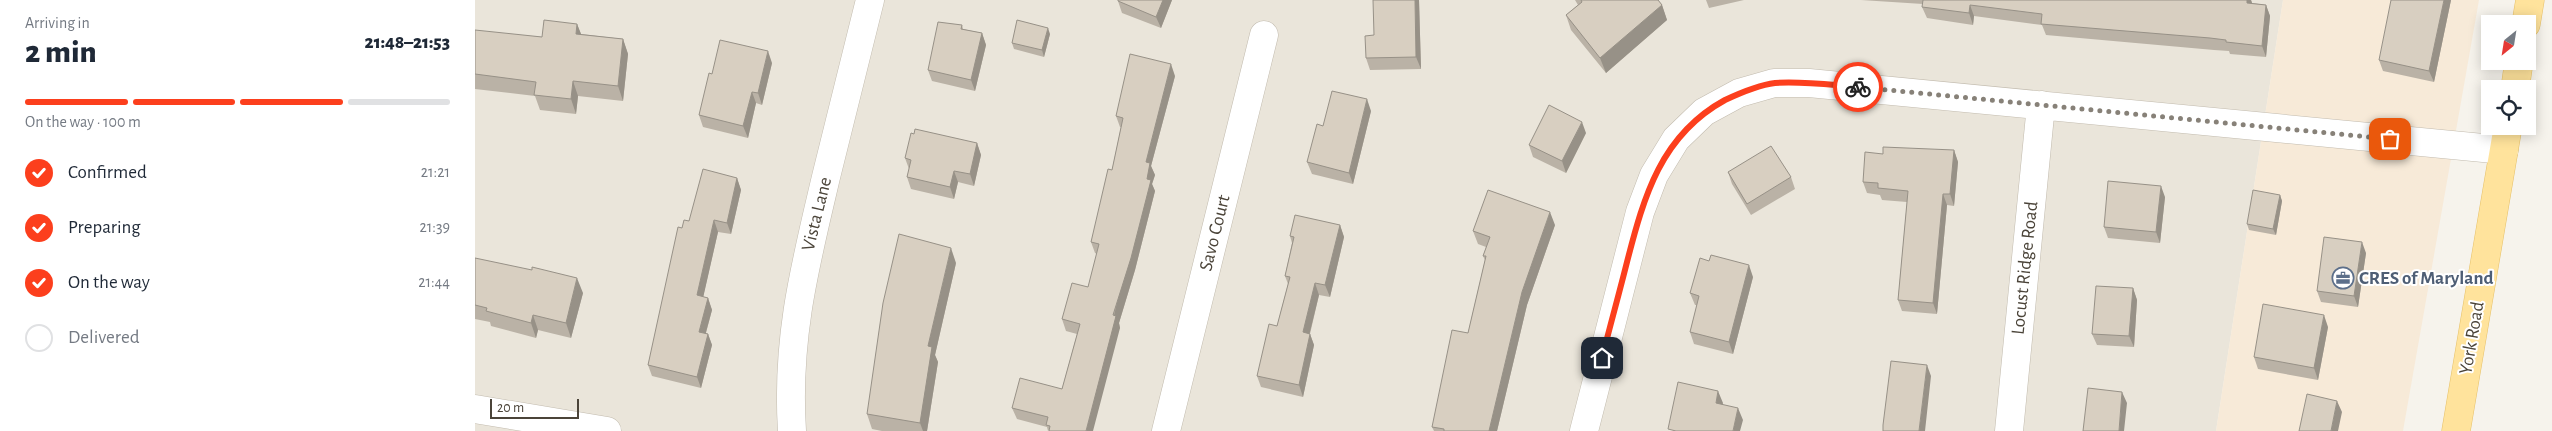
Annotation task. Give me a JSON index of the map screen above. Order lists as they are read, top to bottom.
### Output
{
  "streets": {
    "main road": ["York Road"],
    "street": ["Vista Lane", "Savo Court", "Locust Ridge Road"]
  },
  "places": {
    "office": ["CRES of Maryland"]
  },
  "scale_bar": "20 m",
  "north": "bottom left",
  "page": {
    "heading": ["2 min", "Arriving in", "21:48–21:53"],
    "bar": "On the way · 100 m",
    "list": [
      ["Confirmed", "21:21"],
      ["Preparing", "21:39"],
      ["On the way", "21:44"],
      "Delivered"
    ],
    "scale": "20 m"
  }
}
